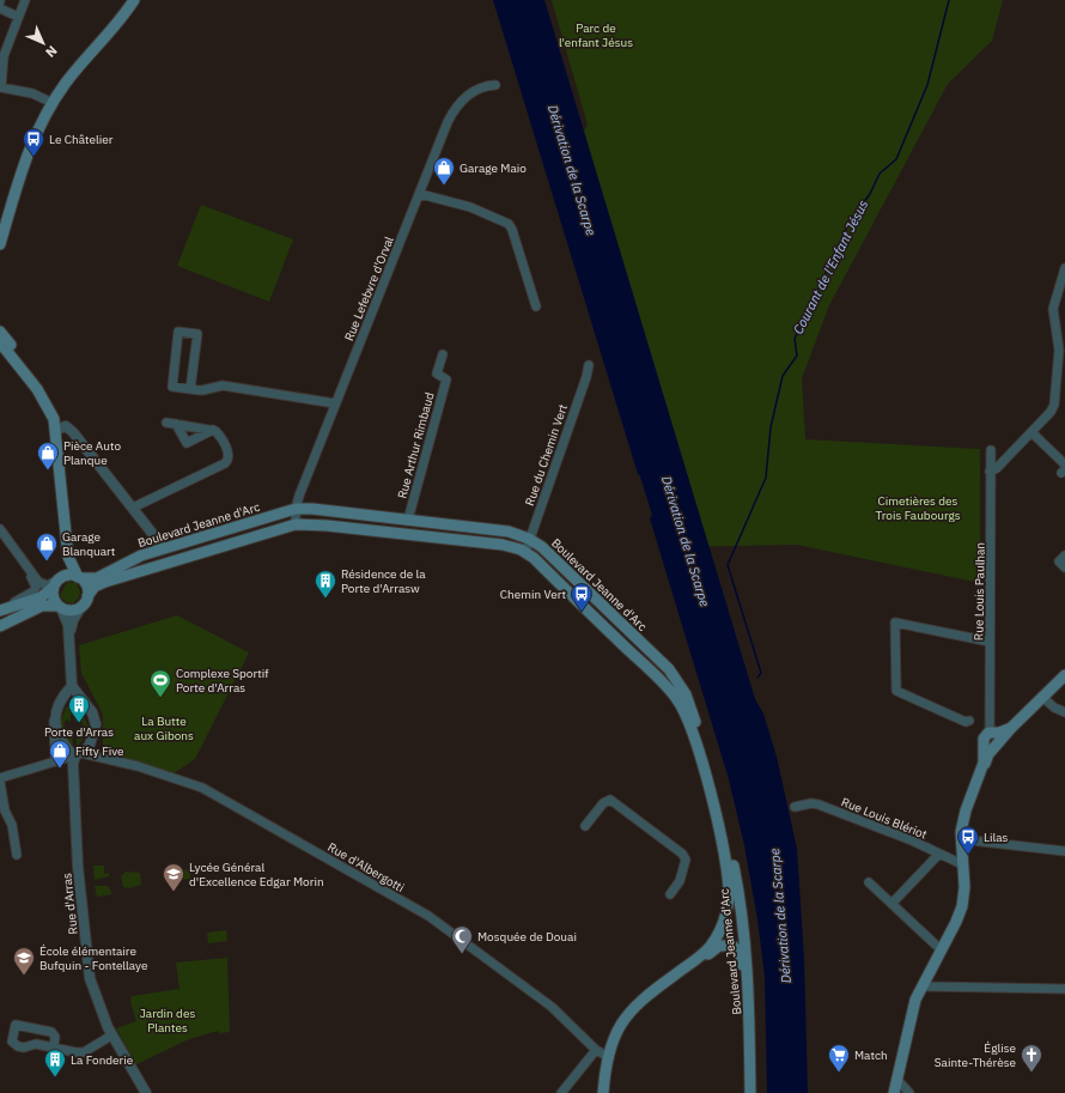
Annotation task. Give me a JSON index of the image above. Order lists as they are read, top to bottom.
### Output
{
  "streets": {
    "main road": ["Boulevard Jeanne d'Arc"],
    "street": [
      "Rue Lefebvre d'Orval",
      "Rue Arthur Rimbaud",
      "Rue du Chemin Vert",
      "Rue Louis Paulhan",
      "Rue Louis Blériot",
      "Rue d'Albergotti",
      "Rue d'Arras"
    ]
  },
  "crossings": [
    ["Rue Lefebvre d'Orval", "Boulevard Jeanne d'Arc"],
    ["Rue Arthur Rimbaud", "Boulevard Jeanne d'Arc"],
    ["Rue du Chemin Vert", "Boulevard Jeanne d'Arc"],
    ["Boulevard Jeanne d'Arc", "Rue d'Albergotti"],
    ["Rue d'Albergotti", "Rue d'Arras"]
  ],
  "water": ["Dérivation de la Scarpe", "Courant de l'Enfant Jésus"],
  "parks": [
    "Parc de l'enfant Jésus",
    "Cimetières des Trois Faubourgs",
    "La Butte aux Gibons",
    "Jardin des Plantes"
  ],
  "places": {
    "bus stop": ["Le Châtelier", "Chemin Vert", "Lilas"],
    "shop": [
      "Garage Maio",
      "Pièce Auto Planque",
      "Garage Blanquart",
      "Fifty Five"
    ],
    "building": ["Résidence de la Porte d'Arrasw", "Porte d'Arras", "La Fonderie"],
    "sports": ["Complexe Sportif Porte d'Arras"],
    "school or university": ["Lycée Général d'Excellence Edgar Morin", "École élémentaire Bufquin - Fontellaye"],
    "mosque": ["Mosquée de Douai"],
    "supermarket": ["Match"],
    "church": ["Église Sainte-Thérèse"]
  },
  "north": "bottom right"
}
